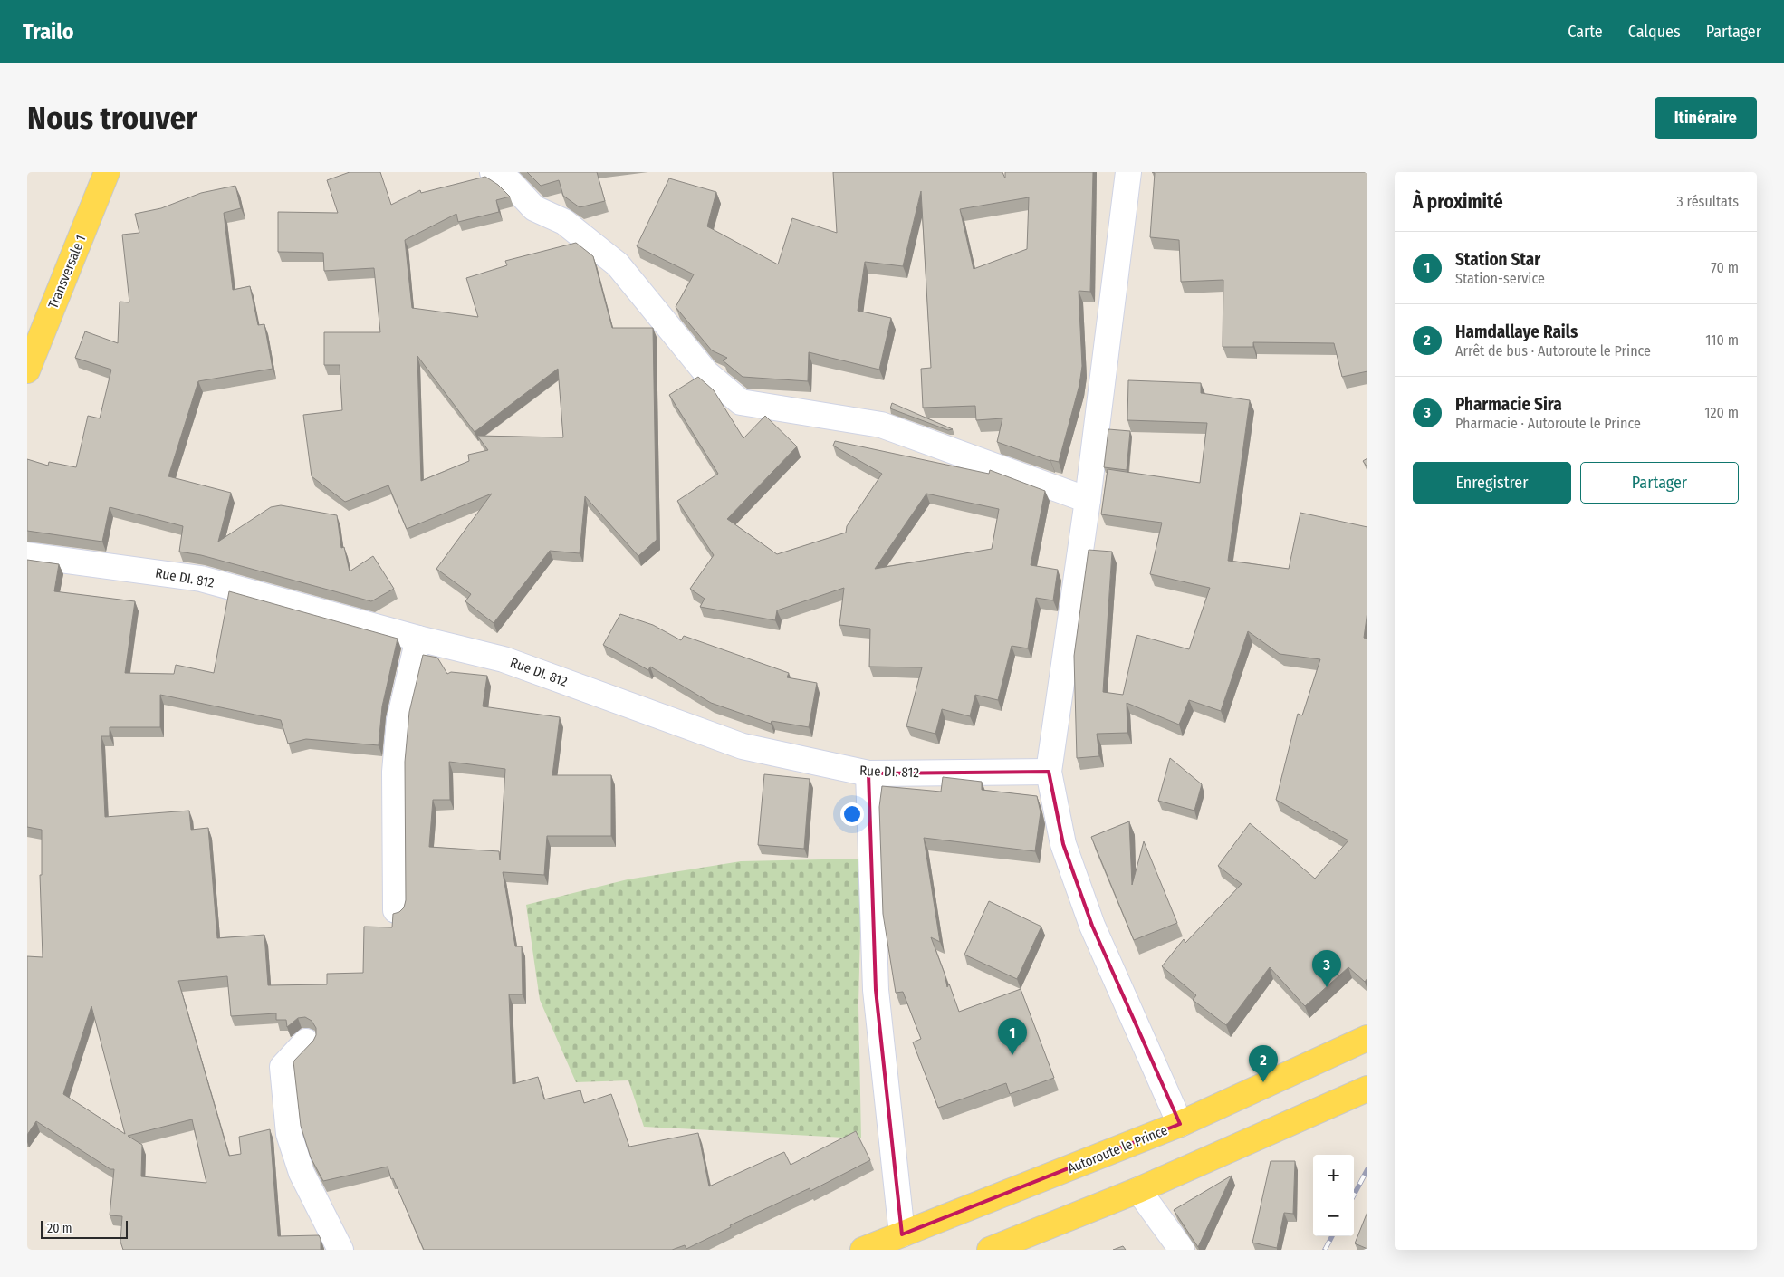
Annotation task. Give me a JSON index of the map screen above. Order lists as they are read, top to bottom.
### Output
{
  "streets": {
    "main road": ["Transversale 1", "Autoroute le Prince"],
    "street": ["Rue DI. 812"]
  },
  "scale_bar": "20 m",
  "page": {
    "header": "Trailo",
    "nav": ["Carte", "Calques", "Partager"],
    "buttons": [
      "Itinéraire",
      ["Enregistrer", "Partager"]
    ],
    "title": "Nous trouver",
    "heading": ["À proximité", "3 résultats"],
    "list": [
      {
        "mark": "1",
        "name": "Station Star",
        "note": "Station-service",
        "value": "70 m"
      },
      {
        "mark": "2",
        "name": "Hamdallaye Rails",
        "note": "Arrêt de bus · Autoroute le Prince",
        "value": "110 m"
      },
      {
        "mark": "3",
        "name": "Pharmacie Sira",
        "note": "Pharmacie · Autoroute le Prince",
        "value": "120 m"
      }
    ],
    "pins": ["3", "1", "2"],
    "map_buttons": ["+", "−"],
    "scale": "20 m"
  }
}
